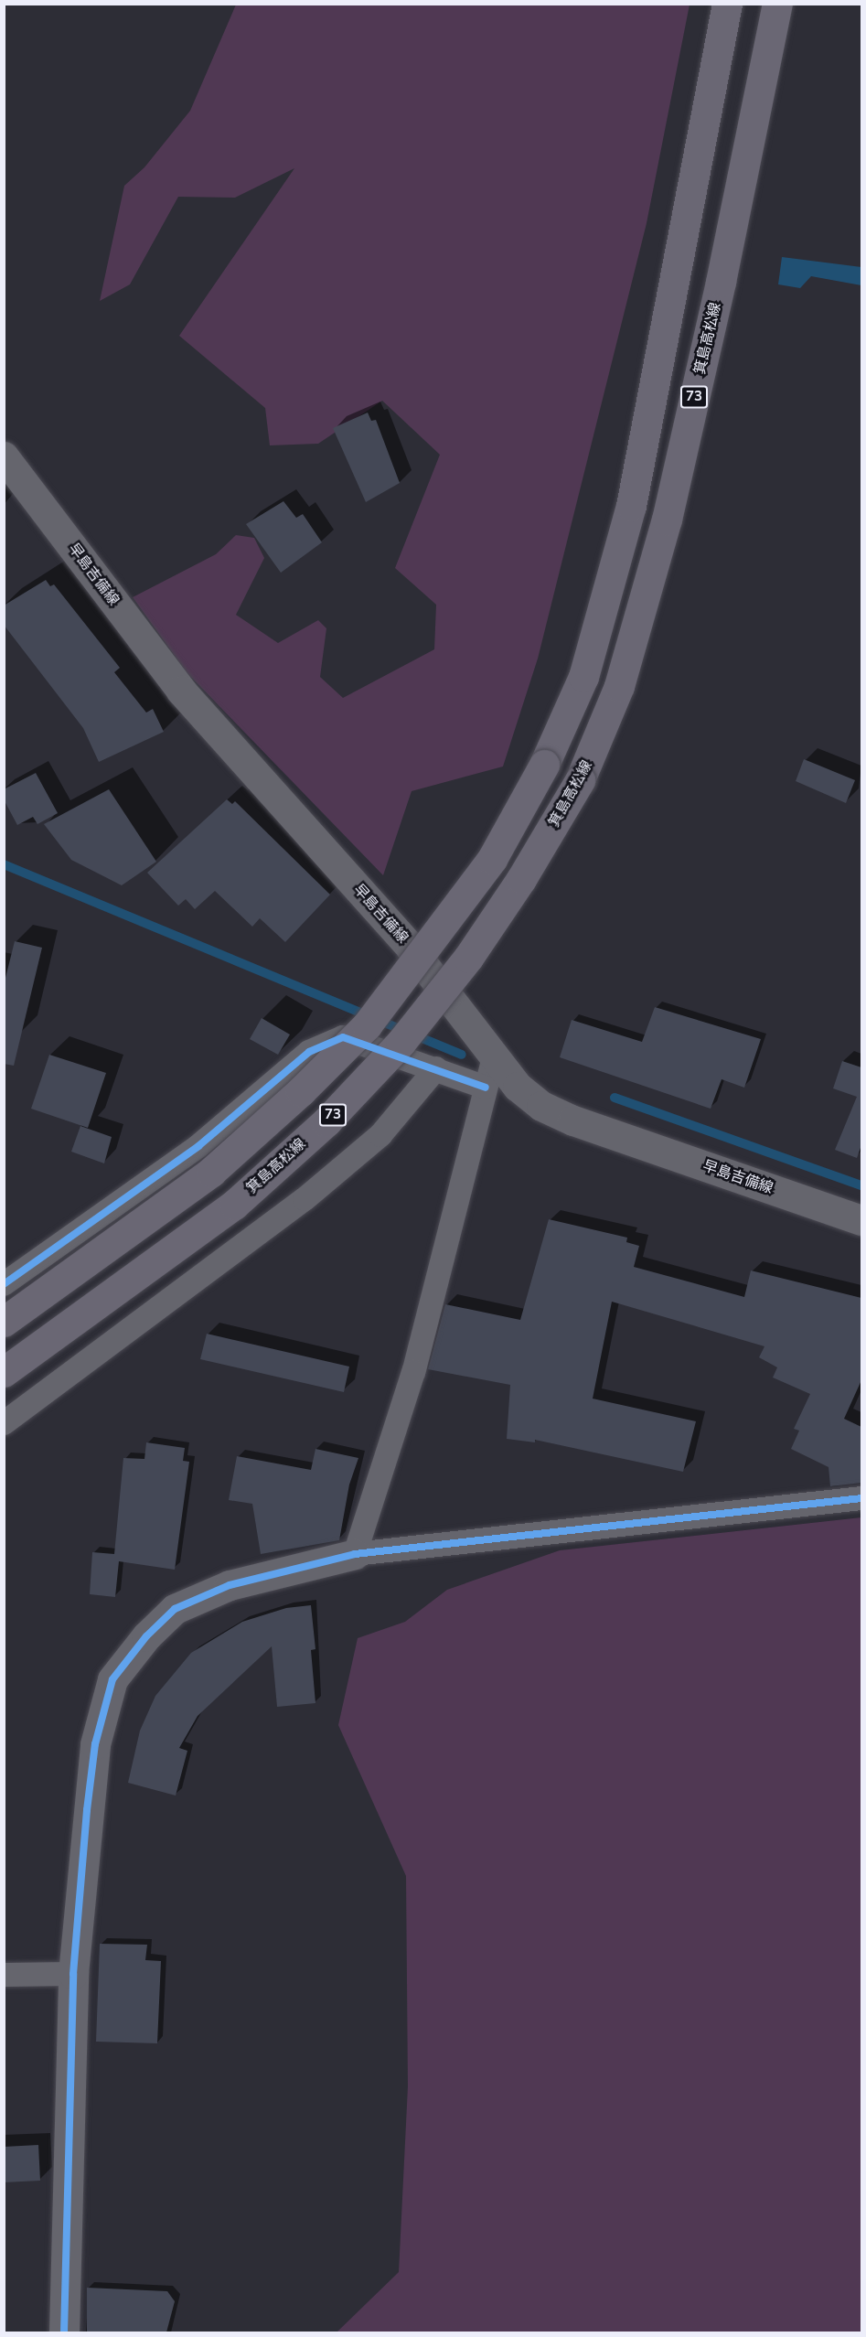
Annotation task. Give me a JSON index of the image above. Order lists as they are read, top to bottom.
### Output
{
  "streets": {
    "main road": ["箕島高松線", "73", "早島吉備線"]
  }
}
